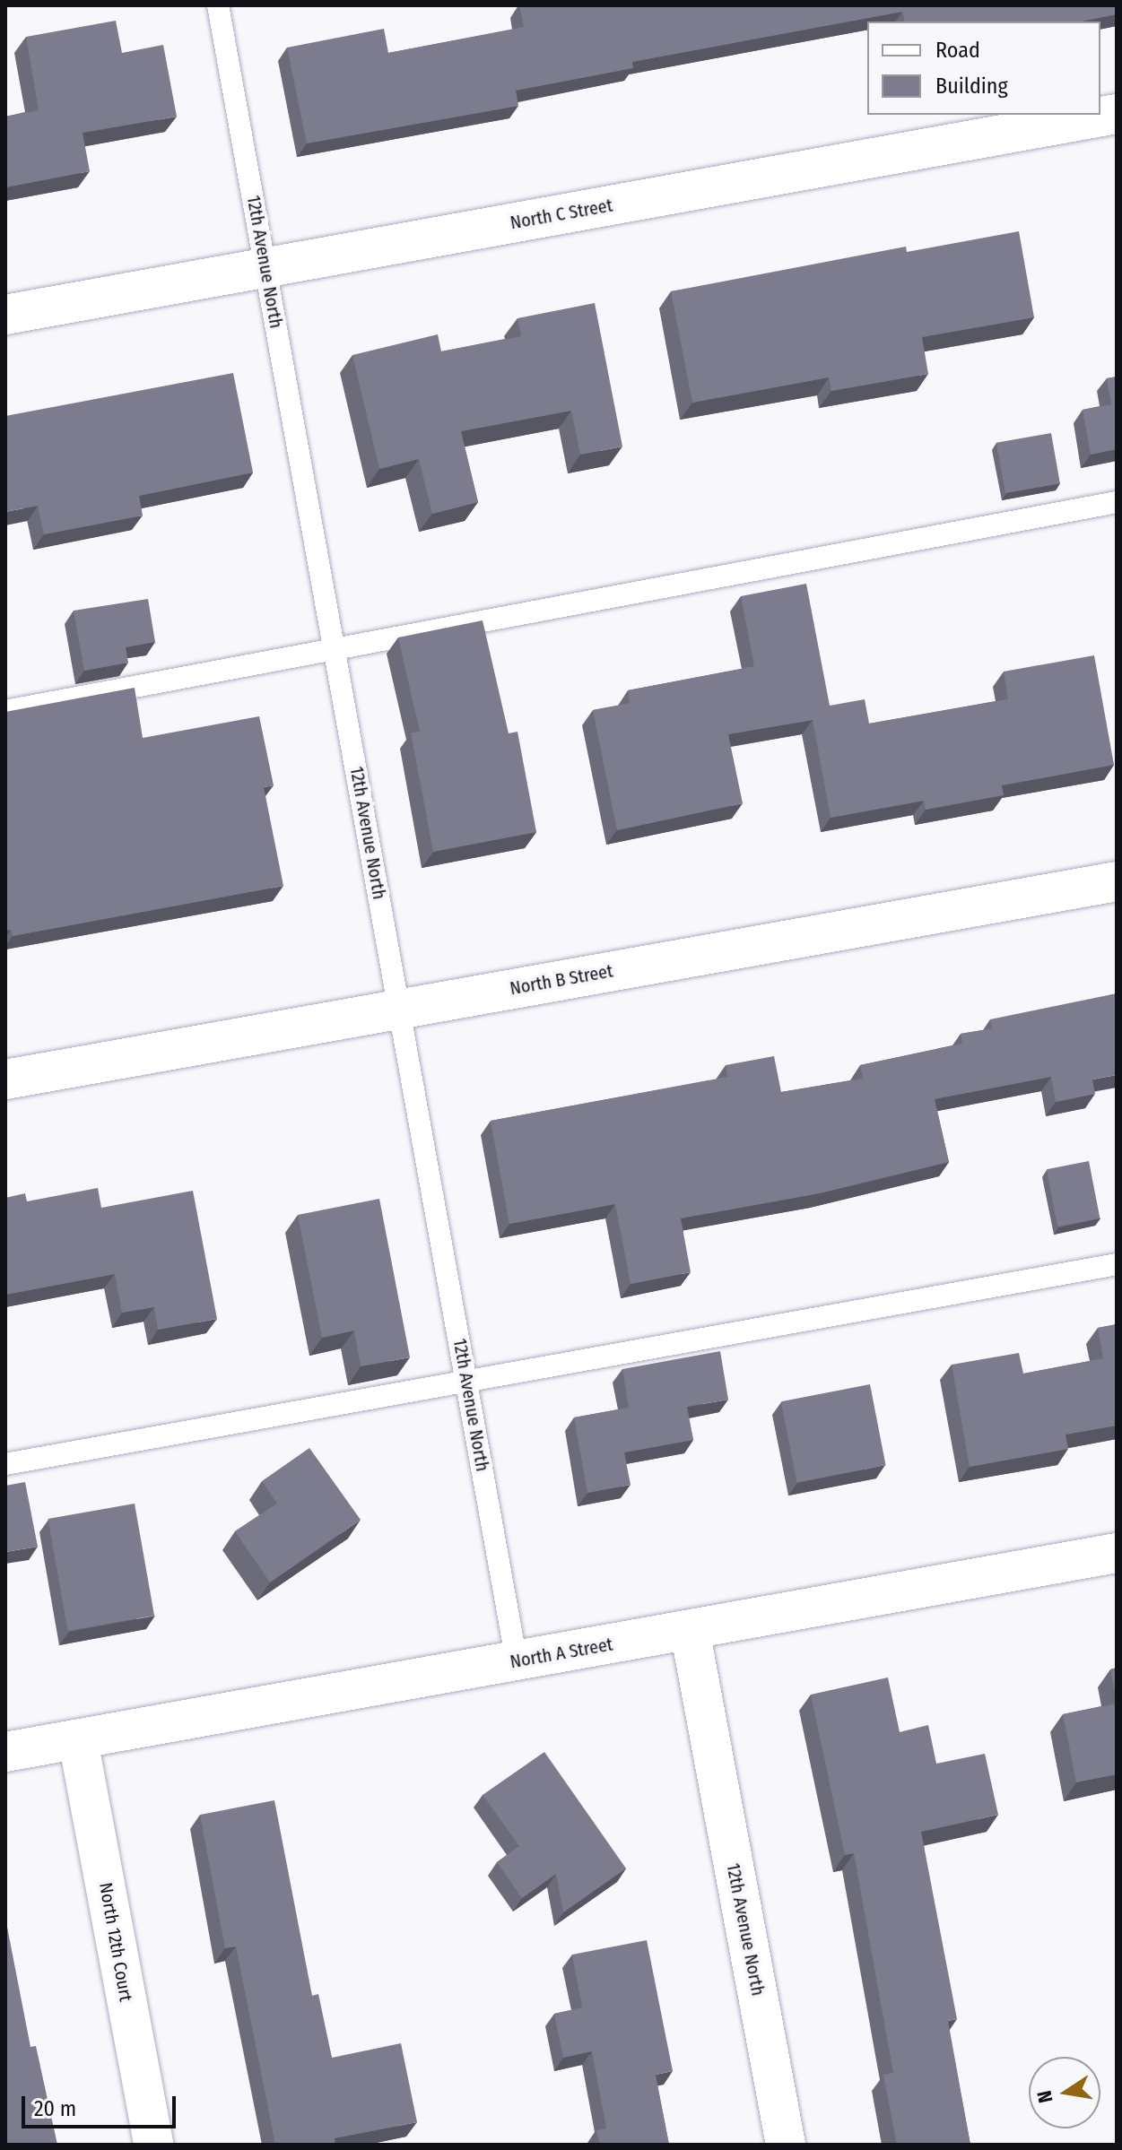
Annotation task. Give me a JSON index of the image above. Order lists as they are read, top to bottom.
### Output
{
  "streets": {
    "street": [
      "North C Street",
      "12th Avenue North",
      "North B Street",
      "North A Street",
      "North 12th Court"
    ]
  },
  "crossings": [
    ["North C Street", "12th Avenue North"],
    ["12th Avenue North", "North B Street"],
    ["12th Avenue North", "North A Street"],
    ["North A Street", "North 12th Court"]
  ],
  "legend": ["Road", "Building"],
  "scale_bar": "20 m",
  "north": "left"
}
